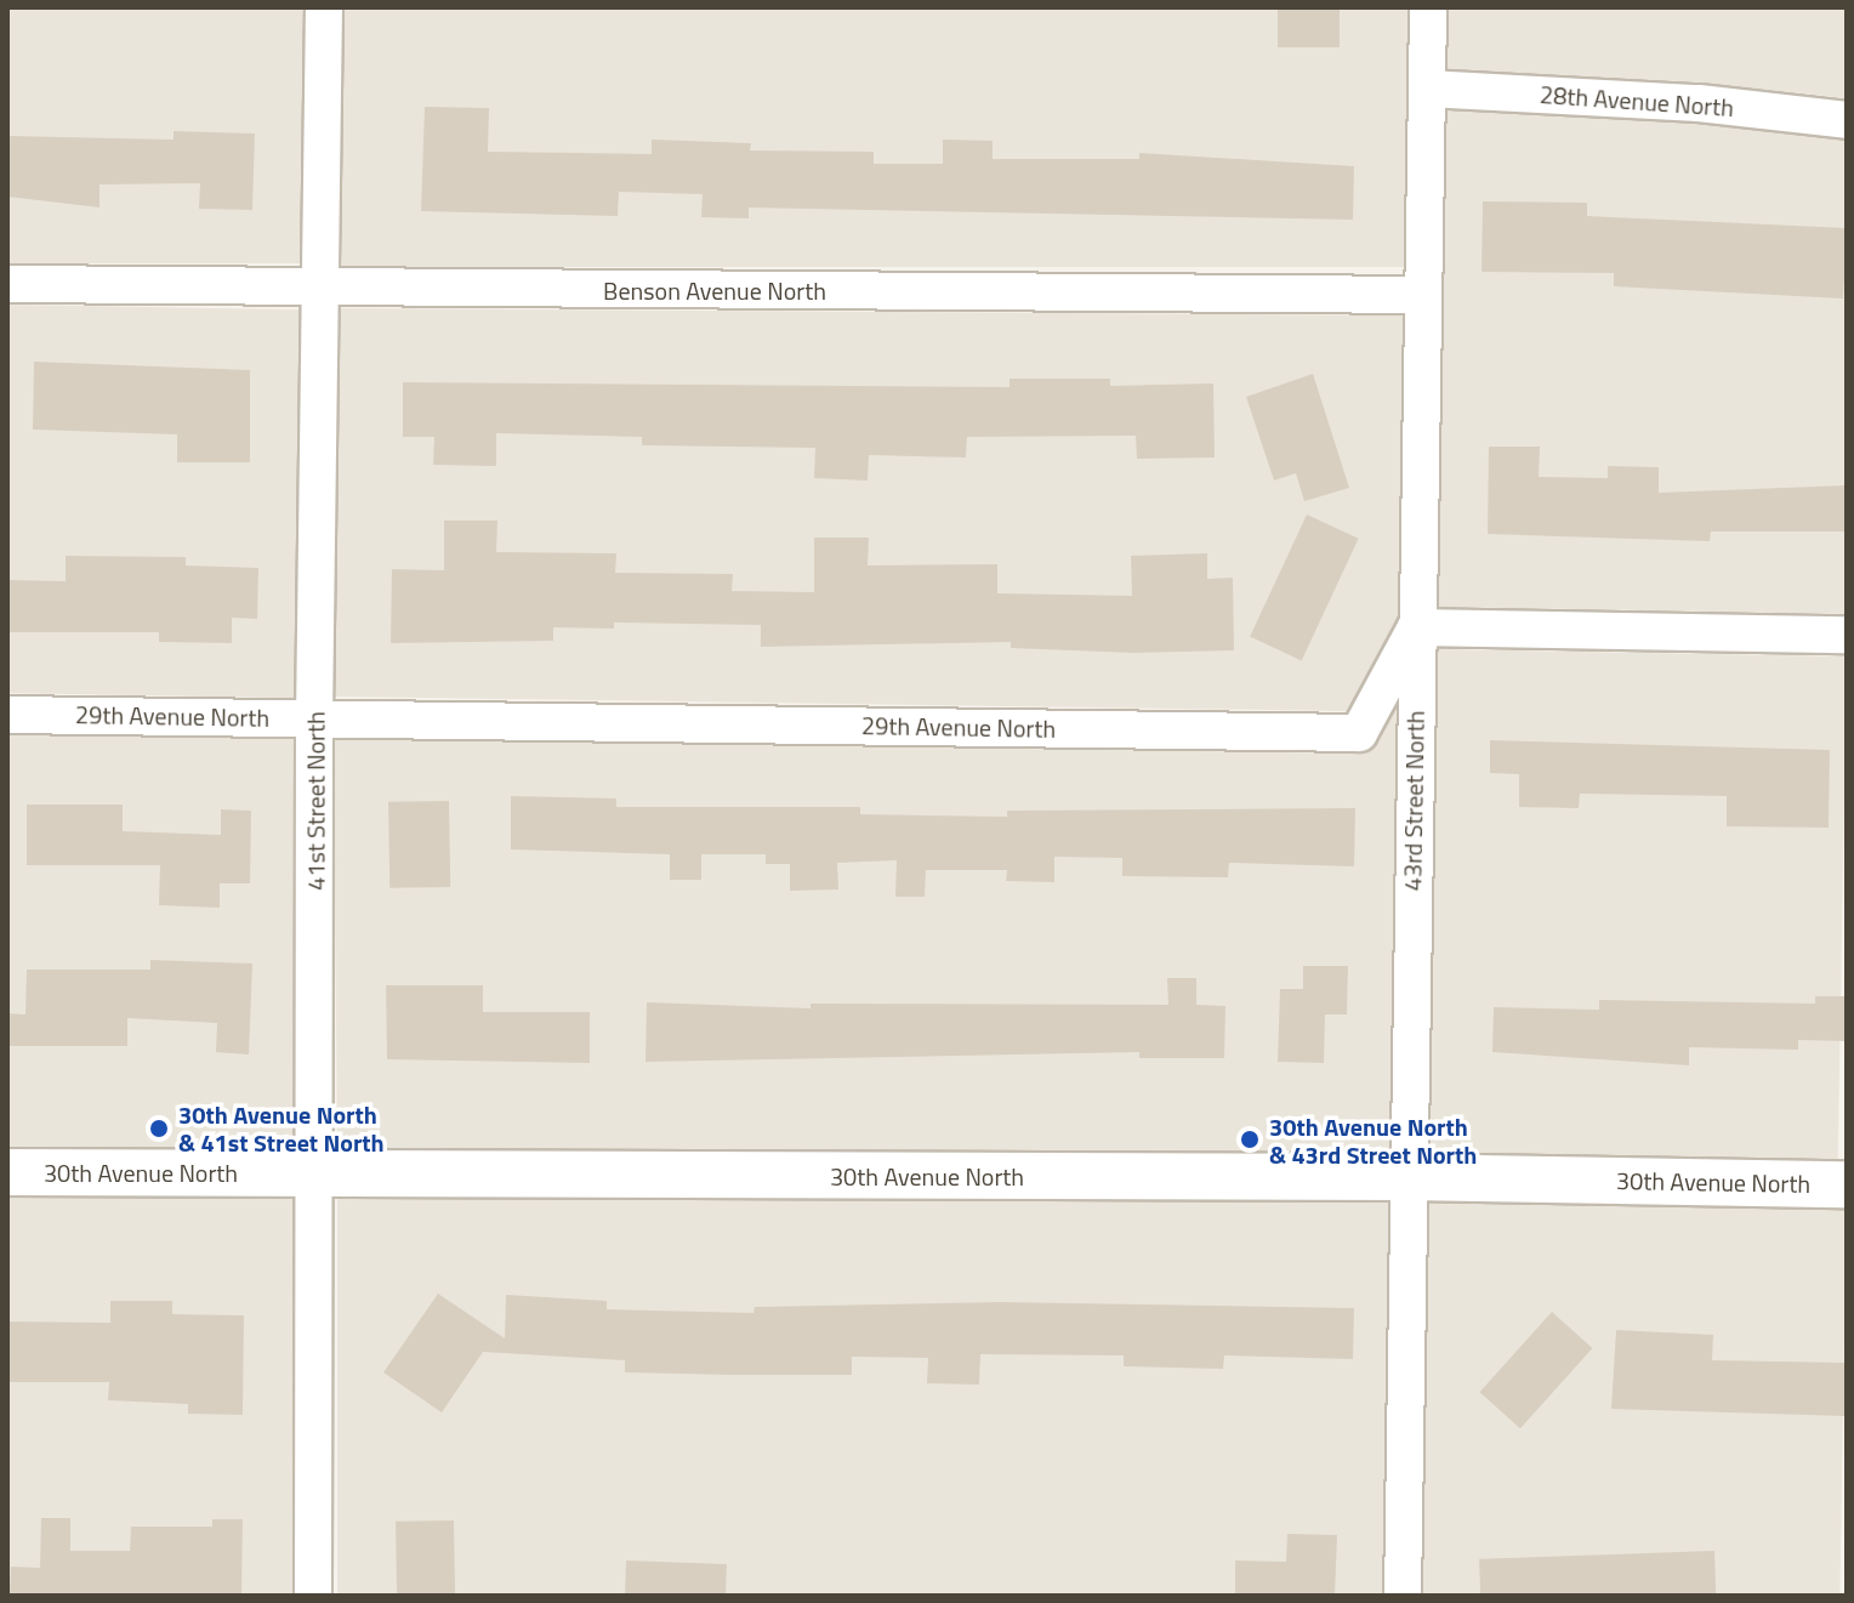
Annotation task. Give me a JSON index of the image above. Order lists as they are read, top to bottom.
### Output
{
  "streets": {
    "street": [
      "28th Avenue North",
      "Benson Avenue North",
      "29th Avenue North",
      "41st Street North",
      "43rd Street North",
      "30th Avenue North"
    ]
  },
  "crossings": [
    ["28th Avenue North", "43rd Street North"],
    ["Benson Avenue North", "41st Street North"],
    ["Benson Avenue North", "43rd Street North"],
    ["29th Avenue North", "41st Street North"],
    ["29th Avenue North", "43rd Street North"],
    ["41st Street North", "30th Avenue North"],
    ["43rd Street North", "30th Avenue North"]
  ],
  "places": ["30th Avenue North & 41st Street North", "30th Avenue North & 43rd Street North"]
}
